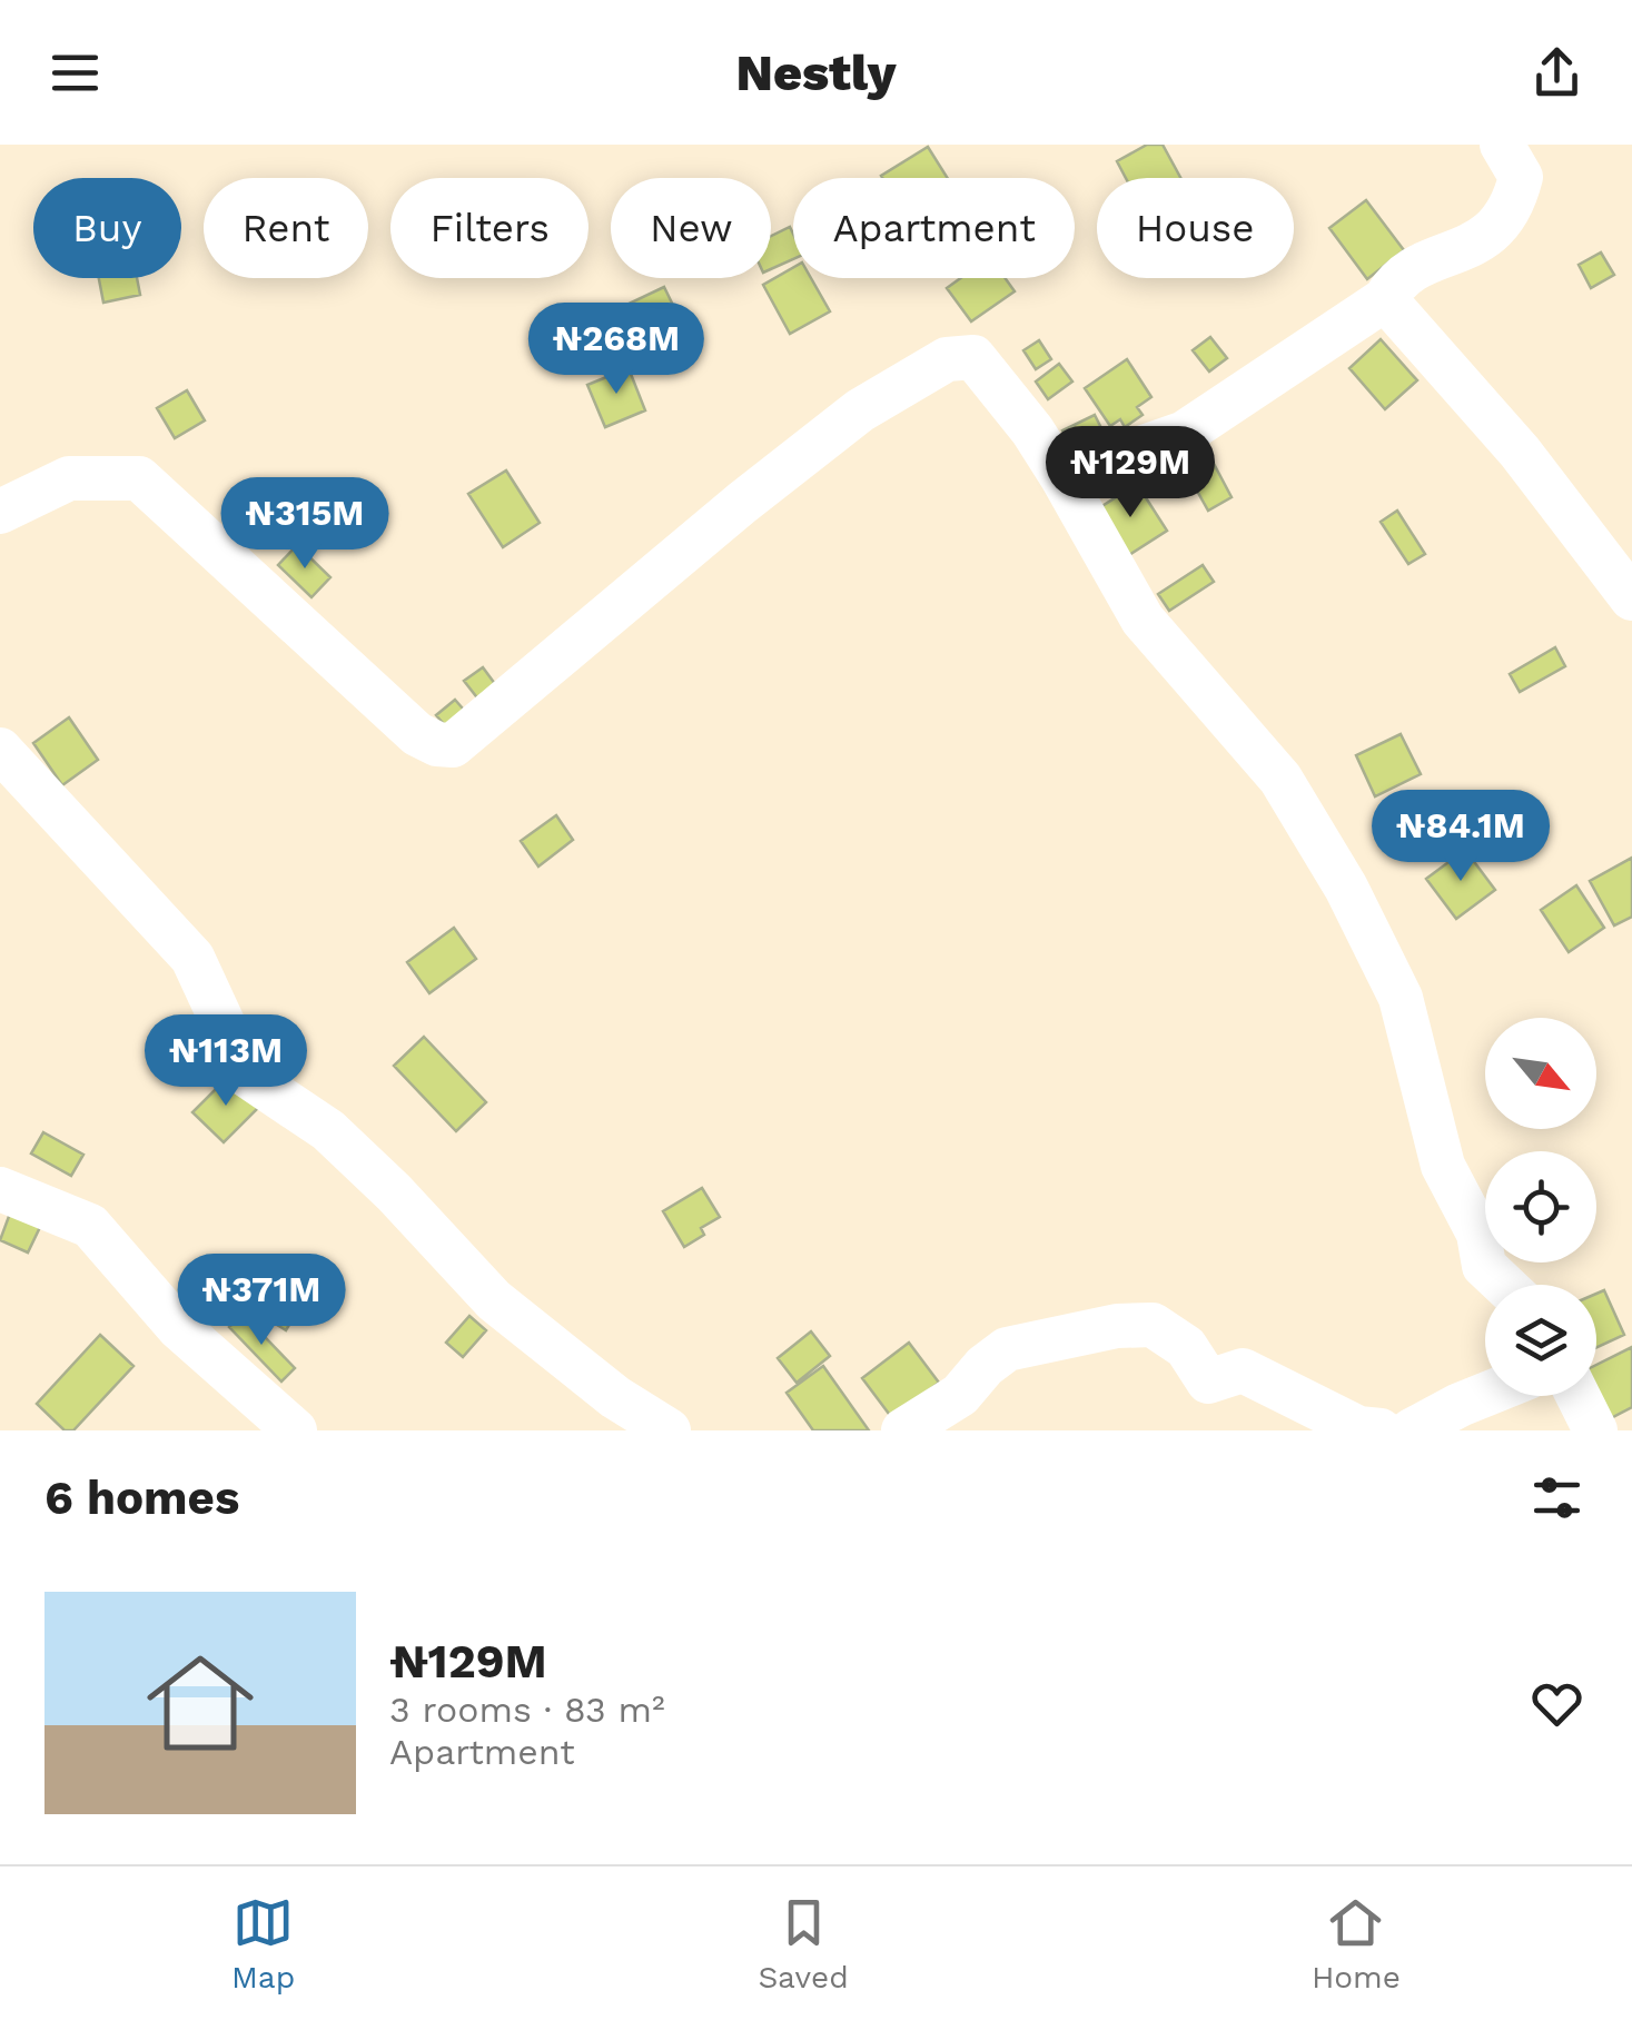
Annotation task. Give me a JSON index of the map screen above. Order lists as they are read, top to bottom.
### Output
{
  "north": "bottom right",
  "page": {
    "header": "Nestly",
    "chip": [
      "Buy",
      "Rent",
      "Filters",
      "New",
      "Apartment",
      "House"
    ],
    "price": [
      "₦268M",
      "₦129M",
      "₦315M",
      "₦84.1M",
      "₦113M",
      "₦371M"
    ],
    "heading": "6 homes",
    "list": [
      {
        "name": "₦129M",
        "note": "3 rooms · 83 m² · Apartment"
      }
    ],
    "tabs": ["Map", "Saved", "Home"]
  }
}
